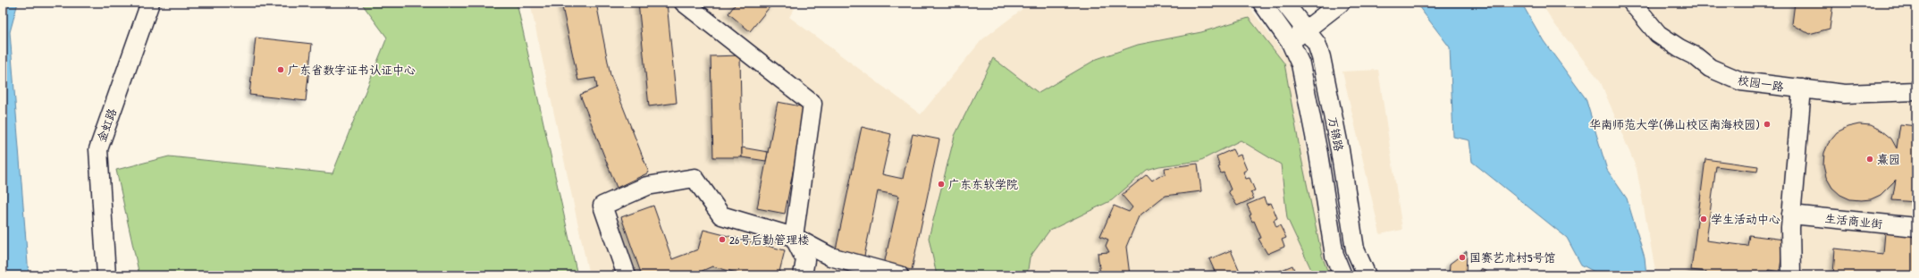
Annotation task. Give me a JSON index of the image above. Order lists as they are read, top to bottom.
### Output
{
  "streets": {
    "street": [
      "校园一路",
      "金虹路",
      "万锦路",
      "生活商业街"
    ]
  },
  "places": [
    "广东省数字证书认证中心",
    "华南师范大学(佛山校区南海校园)",
    "熹园",
    "广东东软学院",
    "学生活动中心",
    "26号后勤管理楼",
    "国赛艺术村5号馆"
  ]
}
